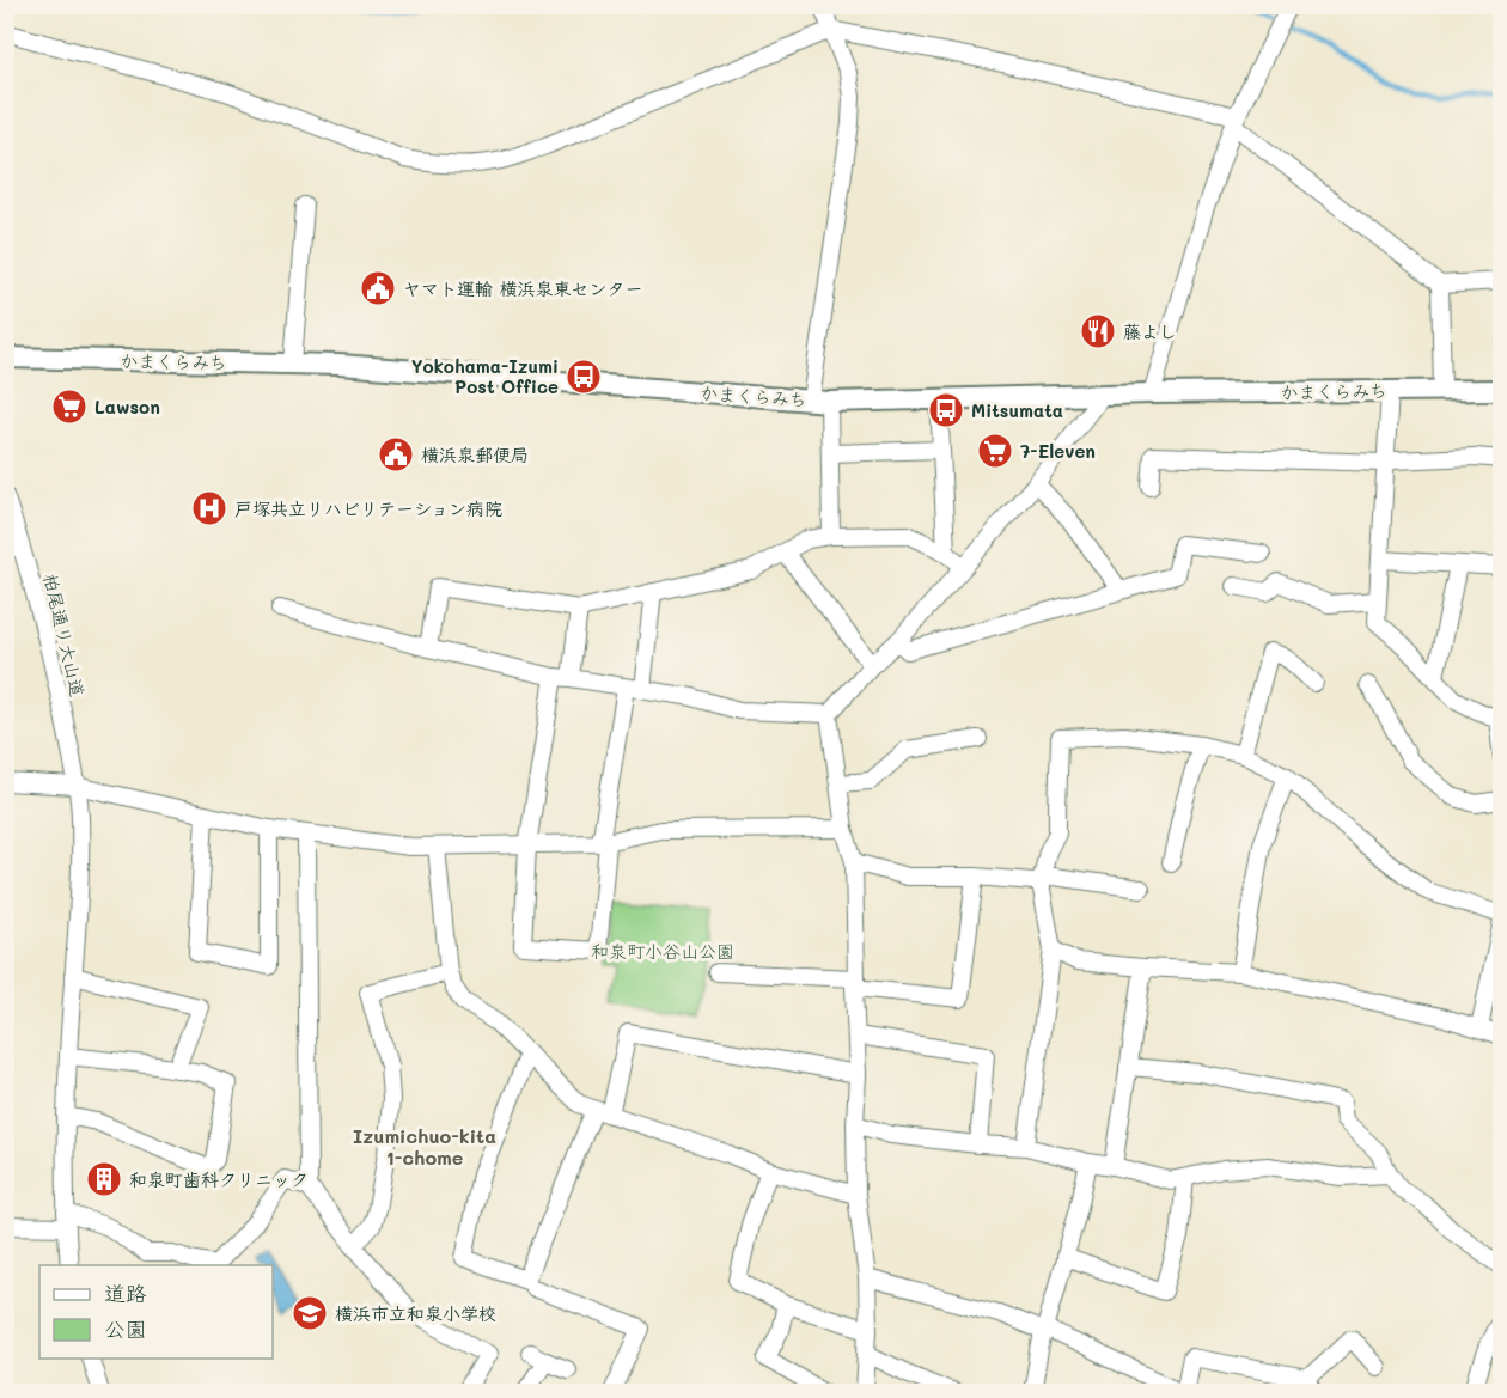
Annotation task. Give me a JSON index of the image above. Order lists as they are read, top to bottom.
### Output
{
  "streets": {
    "main road": ["かまくらみち"],
    "street": ["柏尾通り大山道"]
  },
  "districts": ["Izumichuo-kita 1-chome"],
  "parks": ["和泉町小谷山公園"],
  "places": {
    "public building": ["ヤマト運輸 横浜泉東センター", "横浜泉郵便局"],
    "restaurant": ["藤よし"],
    "bus stop": ["Yokohama-Izumi Post Office", "Mitsumata"],
    "supermarket": ["Lawson", "7-Eleven"],
    "hospital": ["戸塚共立リハビリテーション病院"],
    "building": ["和泉町歯科クリニック"],
    "school or university": ["横浜市立和泉小学校"]
  },
  "legend": ["道路", "公園"]
}
